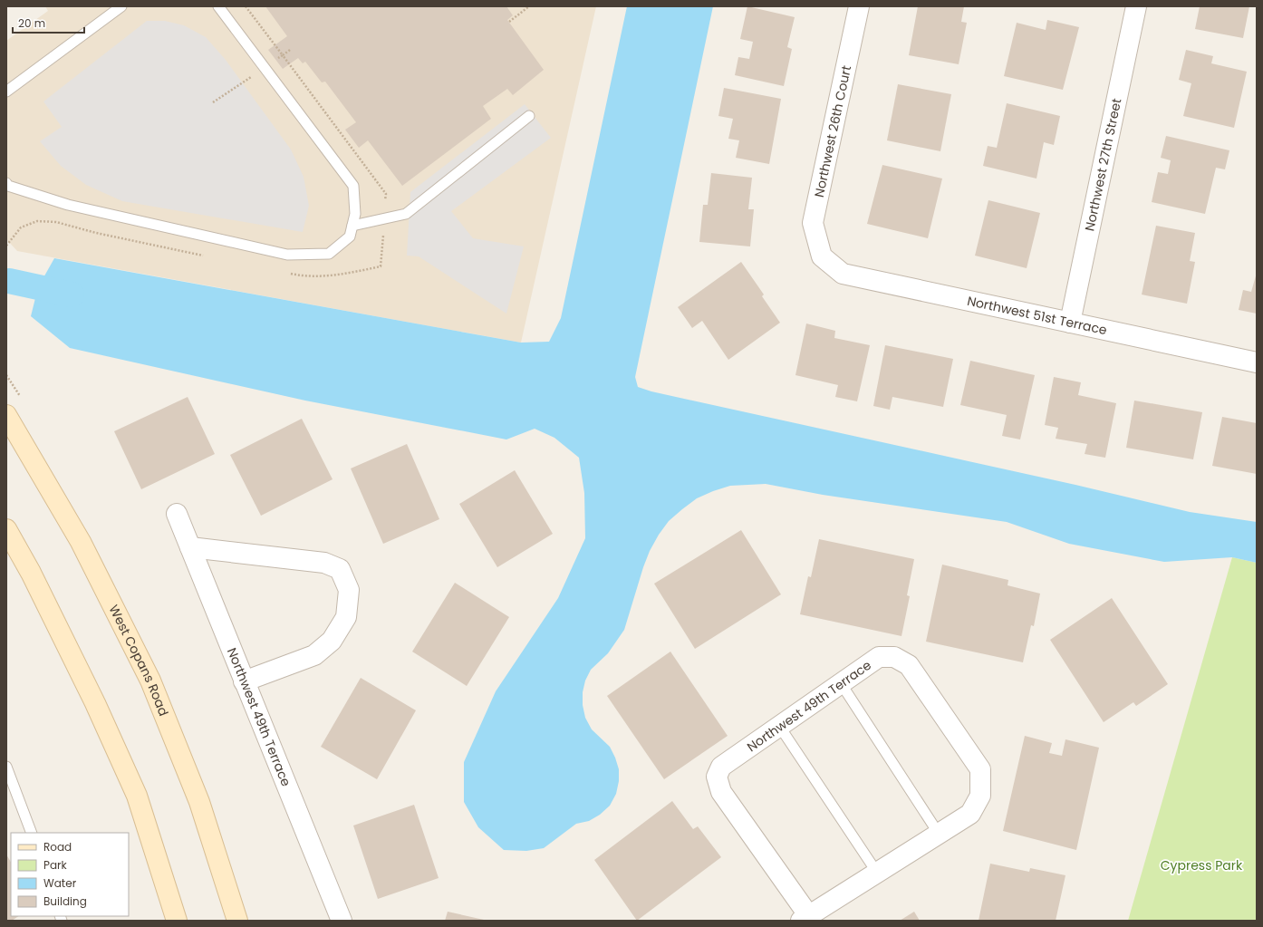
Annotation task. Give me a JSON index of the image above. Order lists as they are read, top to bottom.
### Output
{
  "streets": {
    "main road": ["West Copans Road"],
    "street": [
      "Northwest 26th Court",
      "Northwest 27th Street",
      "Northwest 51st Terrace",
      "Northwest 49th Terrace"
    ]
  },
  "crossings": [
    ["Northwest 26th Court", "Northwest 51st Terrace"],
    ["Northwest 27th Street", "Northwest 51st Terrace"]
  ],
  "parks": ["Cypress Park"],
  "legend": [
    "Road",
    "Park",
    "Water",
    "Building"
  ],
  "scale_bar": "20 m"
}
